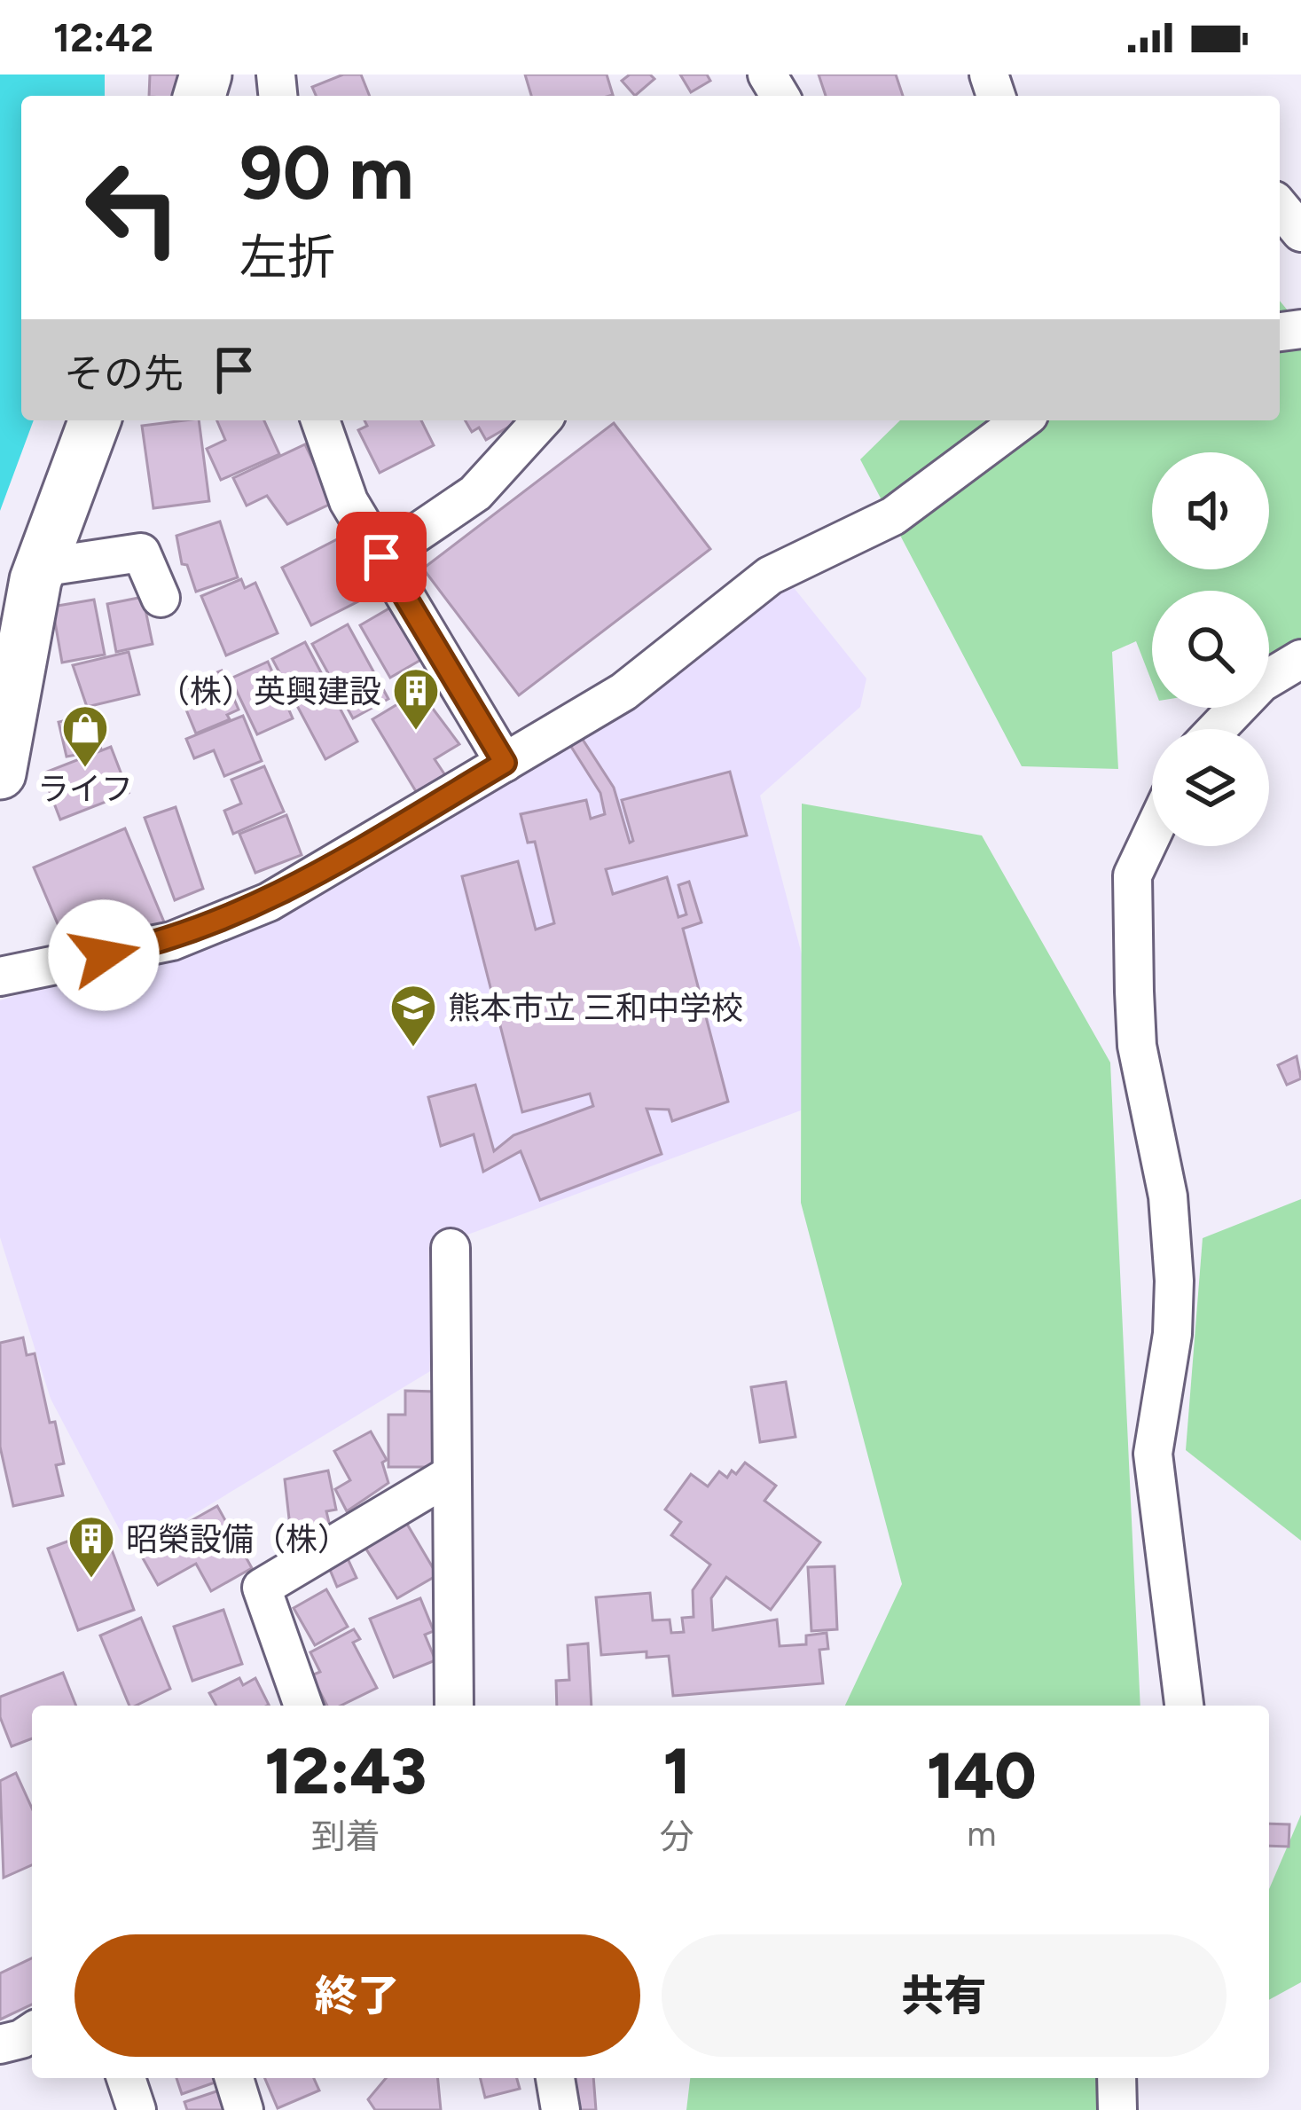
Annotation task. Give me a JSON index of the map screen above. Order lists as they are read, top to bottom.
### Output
{
  "places": {
    "building": ["（株）英興建設", "昭榮設備（株）"],
    "shop": ["ライフ"],
    "school or university": ["熊本市立 三和中学校"]
  },
  "page": {
    "status": "12:42",
    "turn": ["90 m", "左折"],
    "then": "その先",
    "eta": [
      "12:43",
      "到着",
      "1",
      "分",
      "140",
      "m"
    ],
    "buttons": ["終了", "共有"]
  }
}
